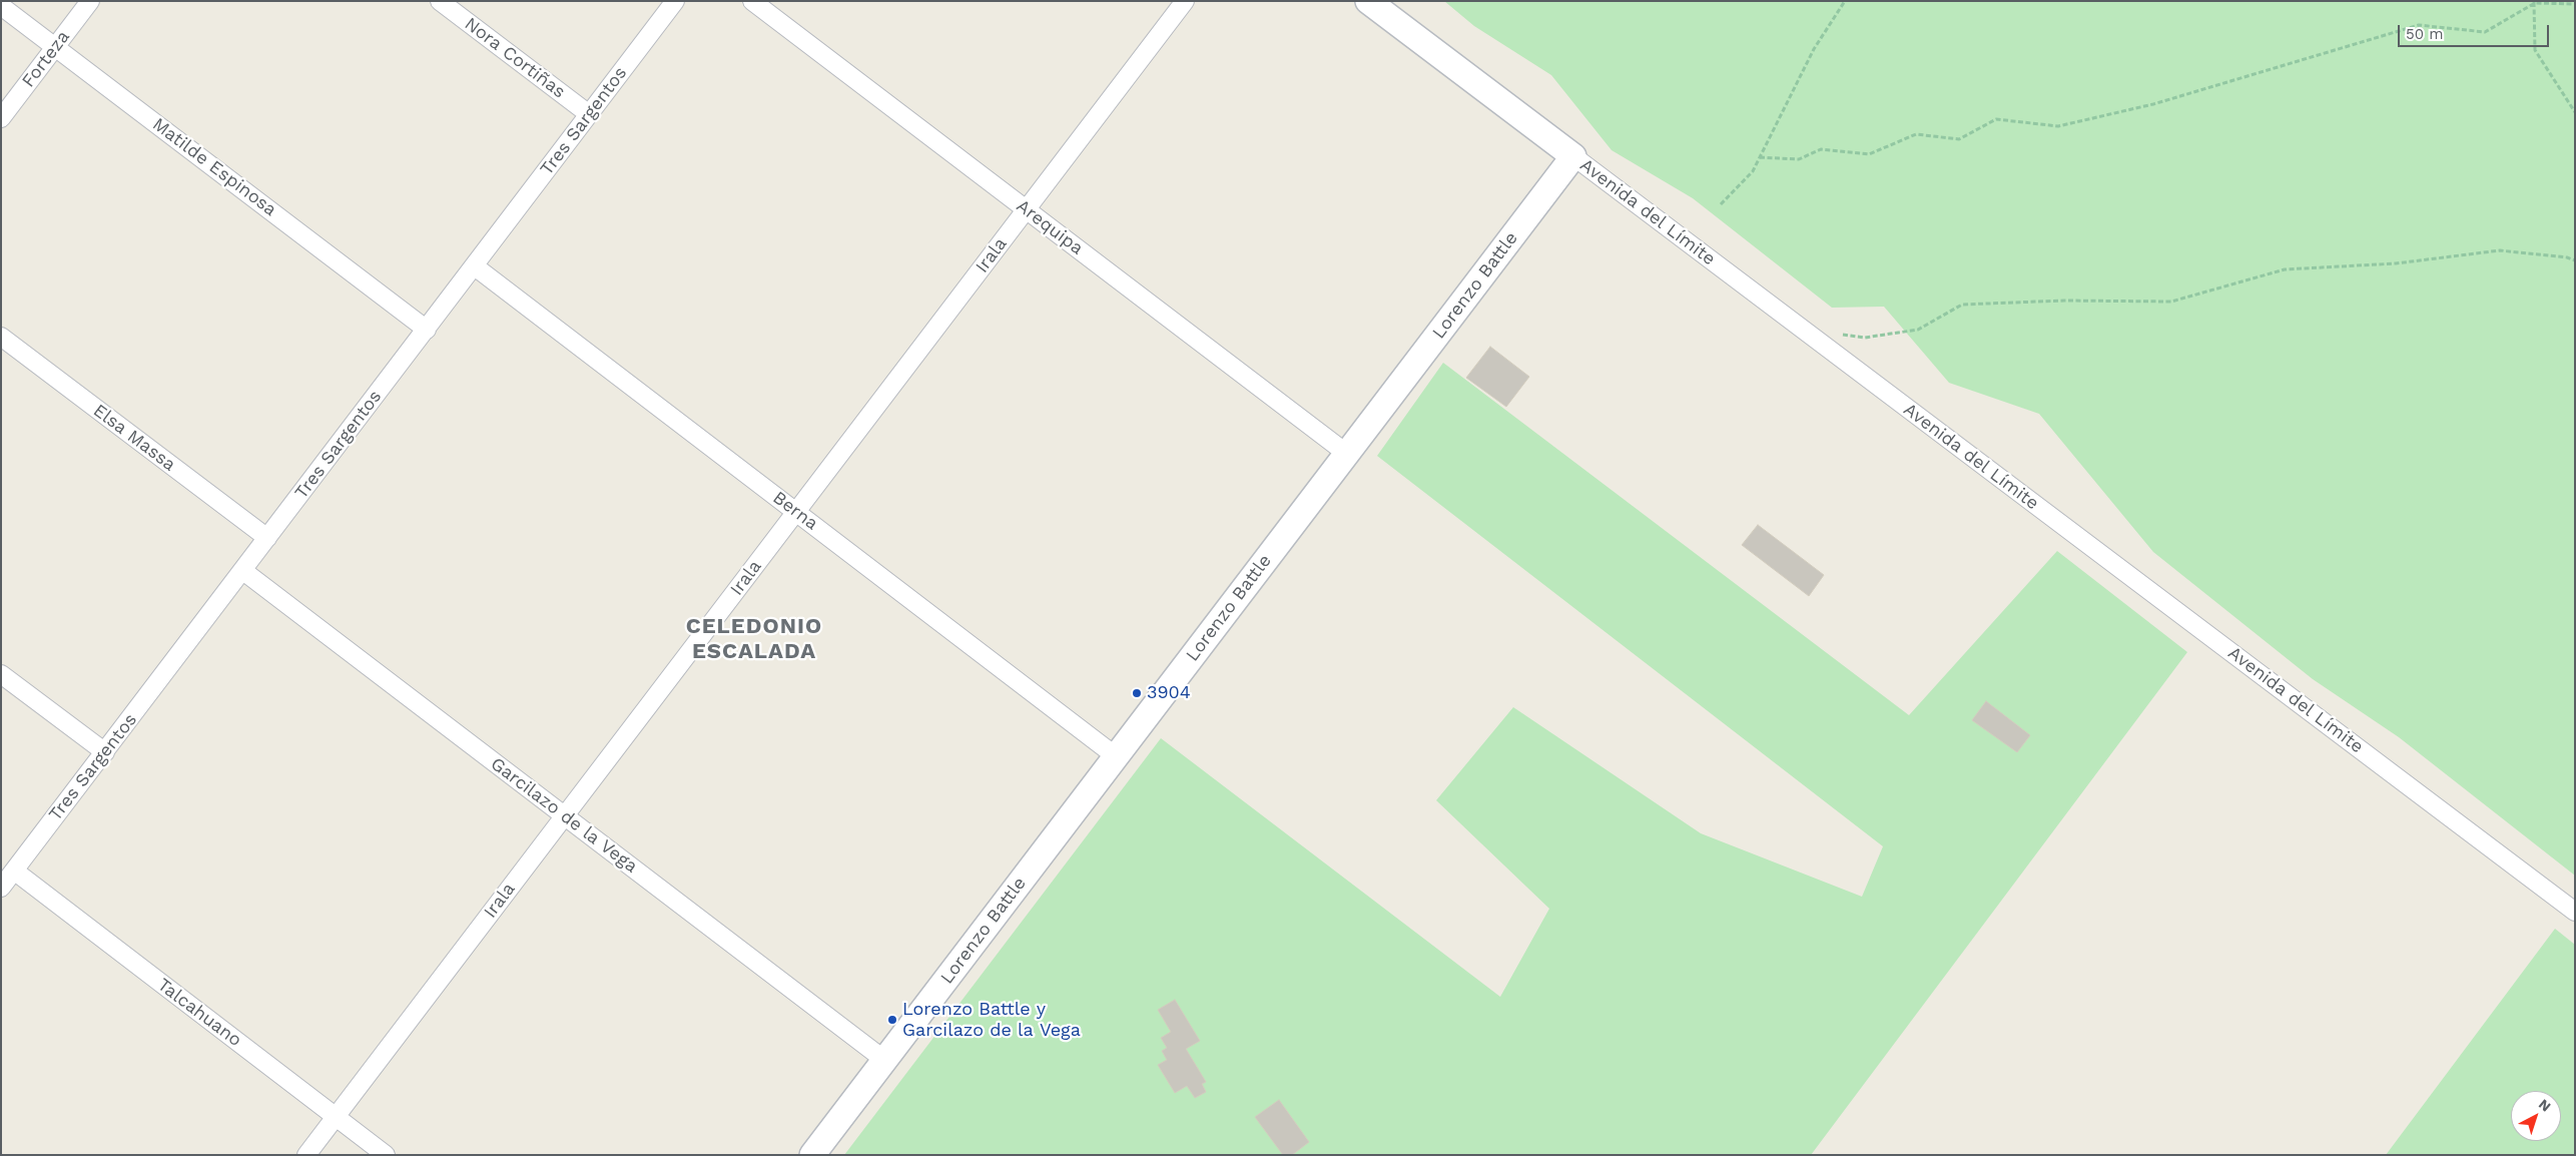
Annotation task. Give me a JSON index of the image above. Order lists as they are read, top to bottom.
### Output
{
  "streets": {
    "street": [
      "Nora Cortiñas",
      "Forteza",
      "Tres Sargentos",
      "Matilde Espinosa",
      "Avenida del Límite",
      "Arequipa",
      "Irala",
      "Lorenzo Battle",
      "Elsa Massa",
      "Berna",
      "Garcilazo de la Vega",
      "Talcahuano"
    ]
  },
  "crossings": [
    ["Nora Cortiñas", "Tres Sargentos"],
    ["Forteza", "Matilde Espinosa"],
    ["Tres Sargentos", "Matilde Espinosa"],
    ["Tres Sargentos", "Elsa Massa"],
    ["Tres Sargentos", "Berna"],
    ["Tres Sargentos", "Garcilazo de la Vega"],
    ["Tres Sargentos", "Talcahuano"],
    ["Avenida del Límite", "Lorenzo Battle"],
    ["Arequipa", "Irala"],
    ["Arequipa", "Lorenzo Battle"],
    ["Irala", "Berna"],
    ["Irala", "Garcilazo de la Vega"],
    ["Irala", "Talcahuano"],
    ["Lorenzo Battle", "Berna"],
    ["Lorenzo Battle", "Garcilazo de la Vega"]
  ],
  "districts": ["CELEDONIO ESCALADA"],
  "places": ["3904", "Lorenzo Battle y Garcilazo de la Vega"],
  "scale_bar": "50 m",
  "north": "top right"
}
